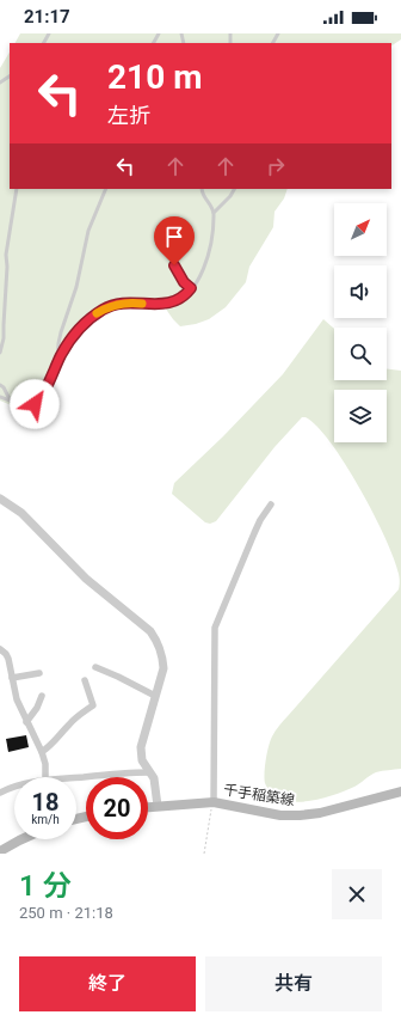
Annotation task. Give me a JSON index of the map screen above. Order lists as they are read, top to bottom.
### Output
{
  "streets": {
    "main road": ["千手稲築線"]
  },
  "north": "top right",
  "page": {
    "status": "21:17",
    "turn": ["210 m", "左折"],
    "speed": "18 km/h",
    "limit": "20",
    "heading": ["1 分", "250 m · 21:18"],
    "buttons": ["終了", "共有"]
  }
}
